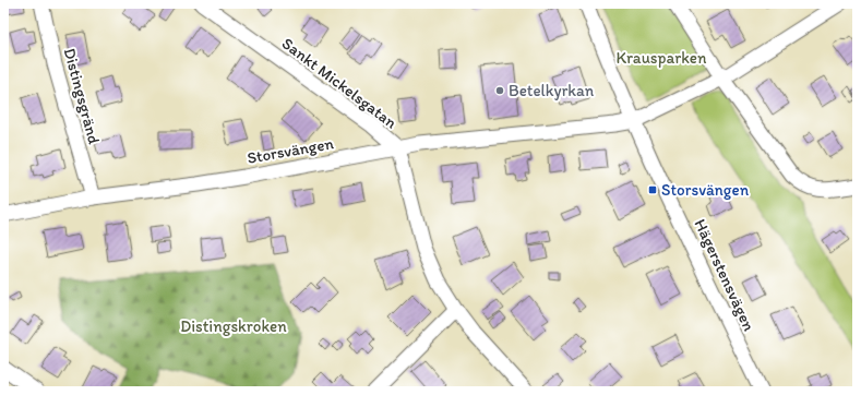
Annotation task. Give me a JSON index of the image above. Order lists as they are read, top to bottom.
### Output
{
  "streets": {
    "street": [
      "Sankt Mickelsgatan",
      "Distingsgränd",
      "Storsvängen",
      "Hägerstensvägen"
    ]
  },
  "crossings": [
    ["Sankt Mickelsgatan", "Storsvängen"],
    ["Distingsgränd", "Storsvängen"],
    ["Storsvängen", "Hägerstensvägen"]
  ],
  "parks": ["Krausparken", "Distingskroken"],
  "places": {
    "other": ["Betelkyrkan"],
    "transit": ["Storsvängen"]
  }
}
